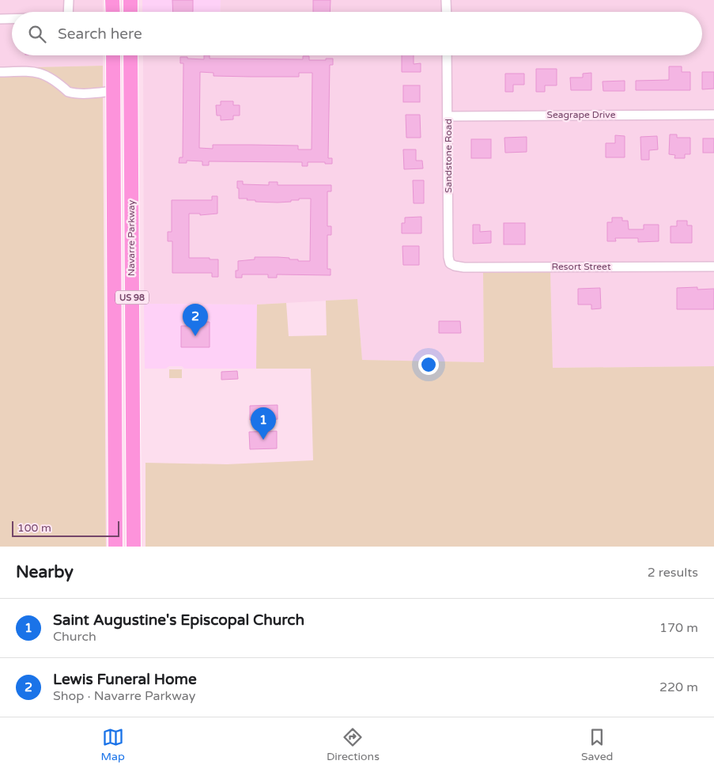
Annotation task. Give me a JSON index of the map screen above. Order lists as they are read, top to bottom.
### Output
{
  "streets": {
    "highway": ["Navarre Parkway", "US 98"],
    "street": ["Seagrape Drive", "Sandstone Road", "Resort Street"]
  },
  "crossings": [
    ["Seagrape Drive", "Sandstone Road"],
    ["Sandstone Road", "Resort Street"]
  ],
  "scale_bar": "100 m",
  "page": {
    "search": "Search here",
    "pins": ["2", "1"],
    "scale": "100 m",
    "heading": ["Nearby", "2 results"],
    "list": [
      {
        "mark": "1",
        "name": "Saint Augustine's Episcopal Church",
        "note": "Church",
        "value": "170 m"
      },
      {
        "mark": "2",
        "name": "Lewis Funeral Home",
        "note": "Shop · Navarre Parkway",
        "value": "220 m"
      }
    ],
    "nav": ["Map", "Directions", "Saved"]
  }
}
